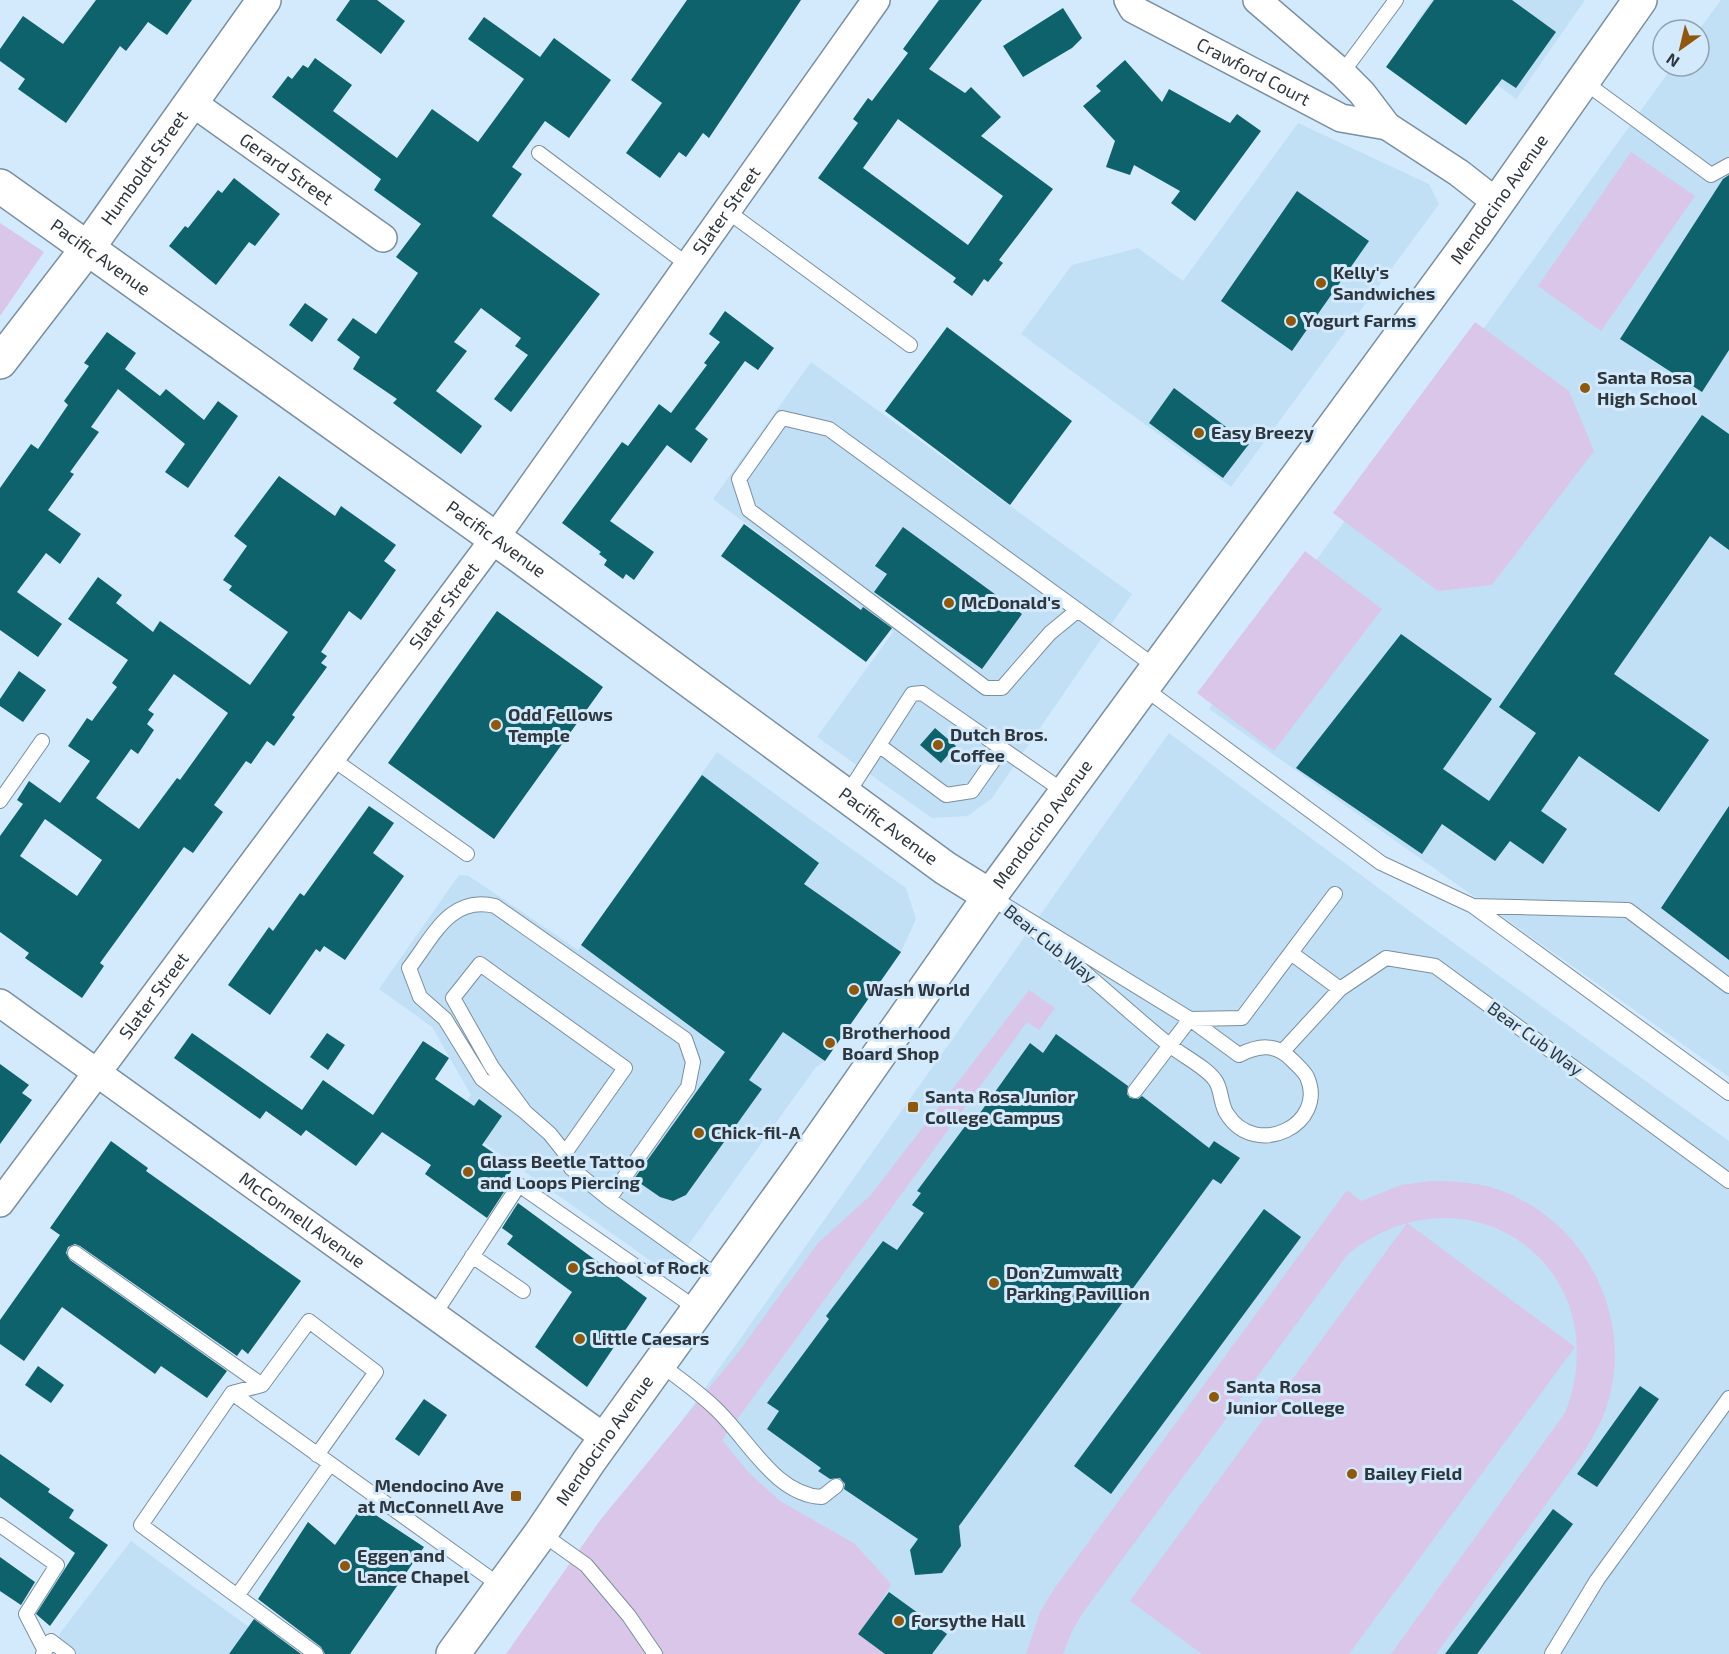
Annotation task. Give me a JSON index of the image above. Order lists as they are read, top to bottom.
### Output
{
  "streets": {
    "main road": ["Humboldt Street", "Mendocino Avenue", "Pacific Avenue"],
    "street": [
      "Crawford Court",
      "Gerard Street",
      "Slater Street",
      "McConnell Avenue"
    ],
    "lane": ["Bear Cub Way"]
  },
  "crossings": [
    ["Crawford Court", "Mendocino Avenue"],
    ["Humboldt Street", "Gerard Street"],
    ["Humboldt Street", "Pacific Avenue"],
    ["Mendocino Avenue", "Pacific Avenue"],
    ["Mendocino Avenue", "Bear Cub Way"],
    ["Mendocino Avenue", "McConnell Avenue"],
    ["Slater Street", "Pacific Avenue"],
    ["Slater Street", "McConnell Avenue"],
    ["Pacific Avenue", "Bear Cub Way"]
  ],
  "places": {
    "other": [
      "Kelly's Sandwiches",
      "Yogurt Farms",
      "Santa Rosa High School",
      "Easy Breezy",
      "McDonald's",
      "Odd Fellows Temple",
      "Dutch Bros. Coffee",
      "Wash World",
      "Brotherhood Board Shop",
      "Chick-fil-A",
      "Glass Beetle Tattoo and Loops Piercing",
      "School of Rock",
      "Don Zumwalt Parking Pavillion",
      "Little Caesars",
      "Santa Rosa Junior College",
      "Bailey Field",
      "Eggen and Lance Chapel",
      "Forsythe Hall"
    ],
    "transit": ["Santa Rosa Junior College Campus", "Mendocino Ave at McConnell Ave"]
  },
  "north": "bottom left"
}
